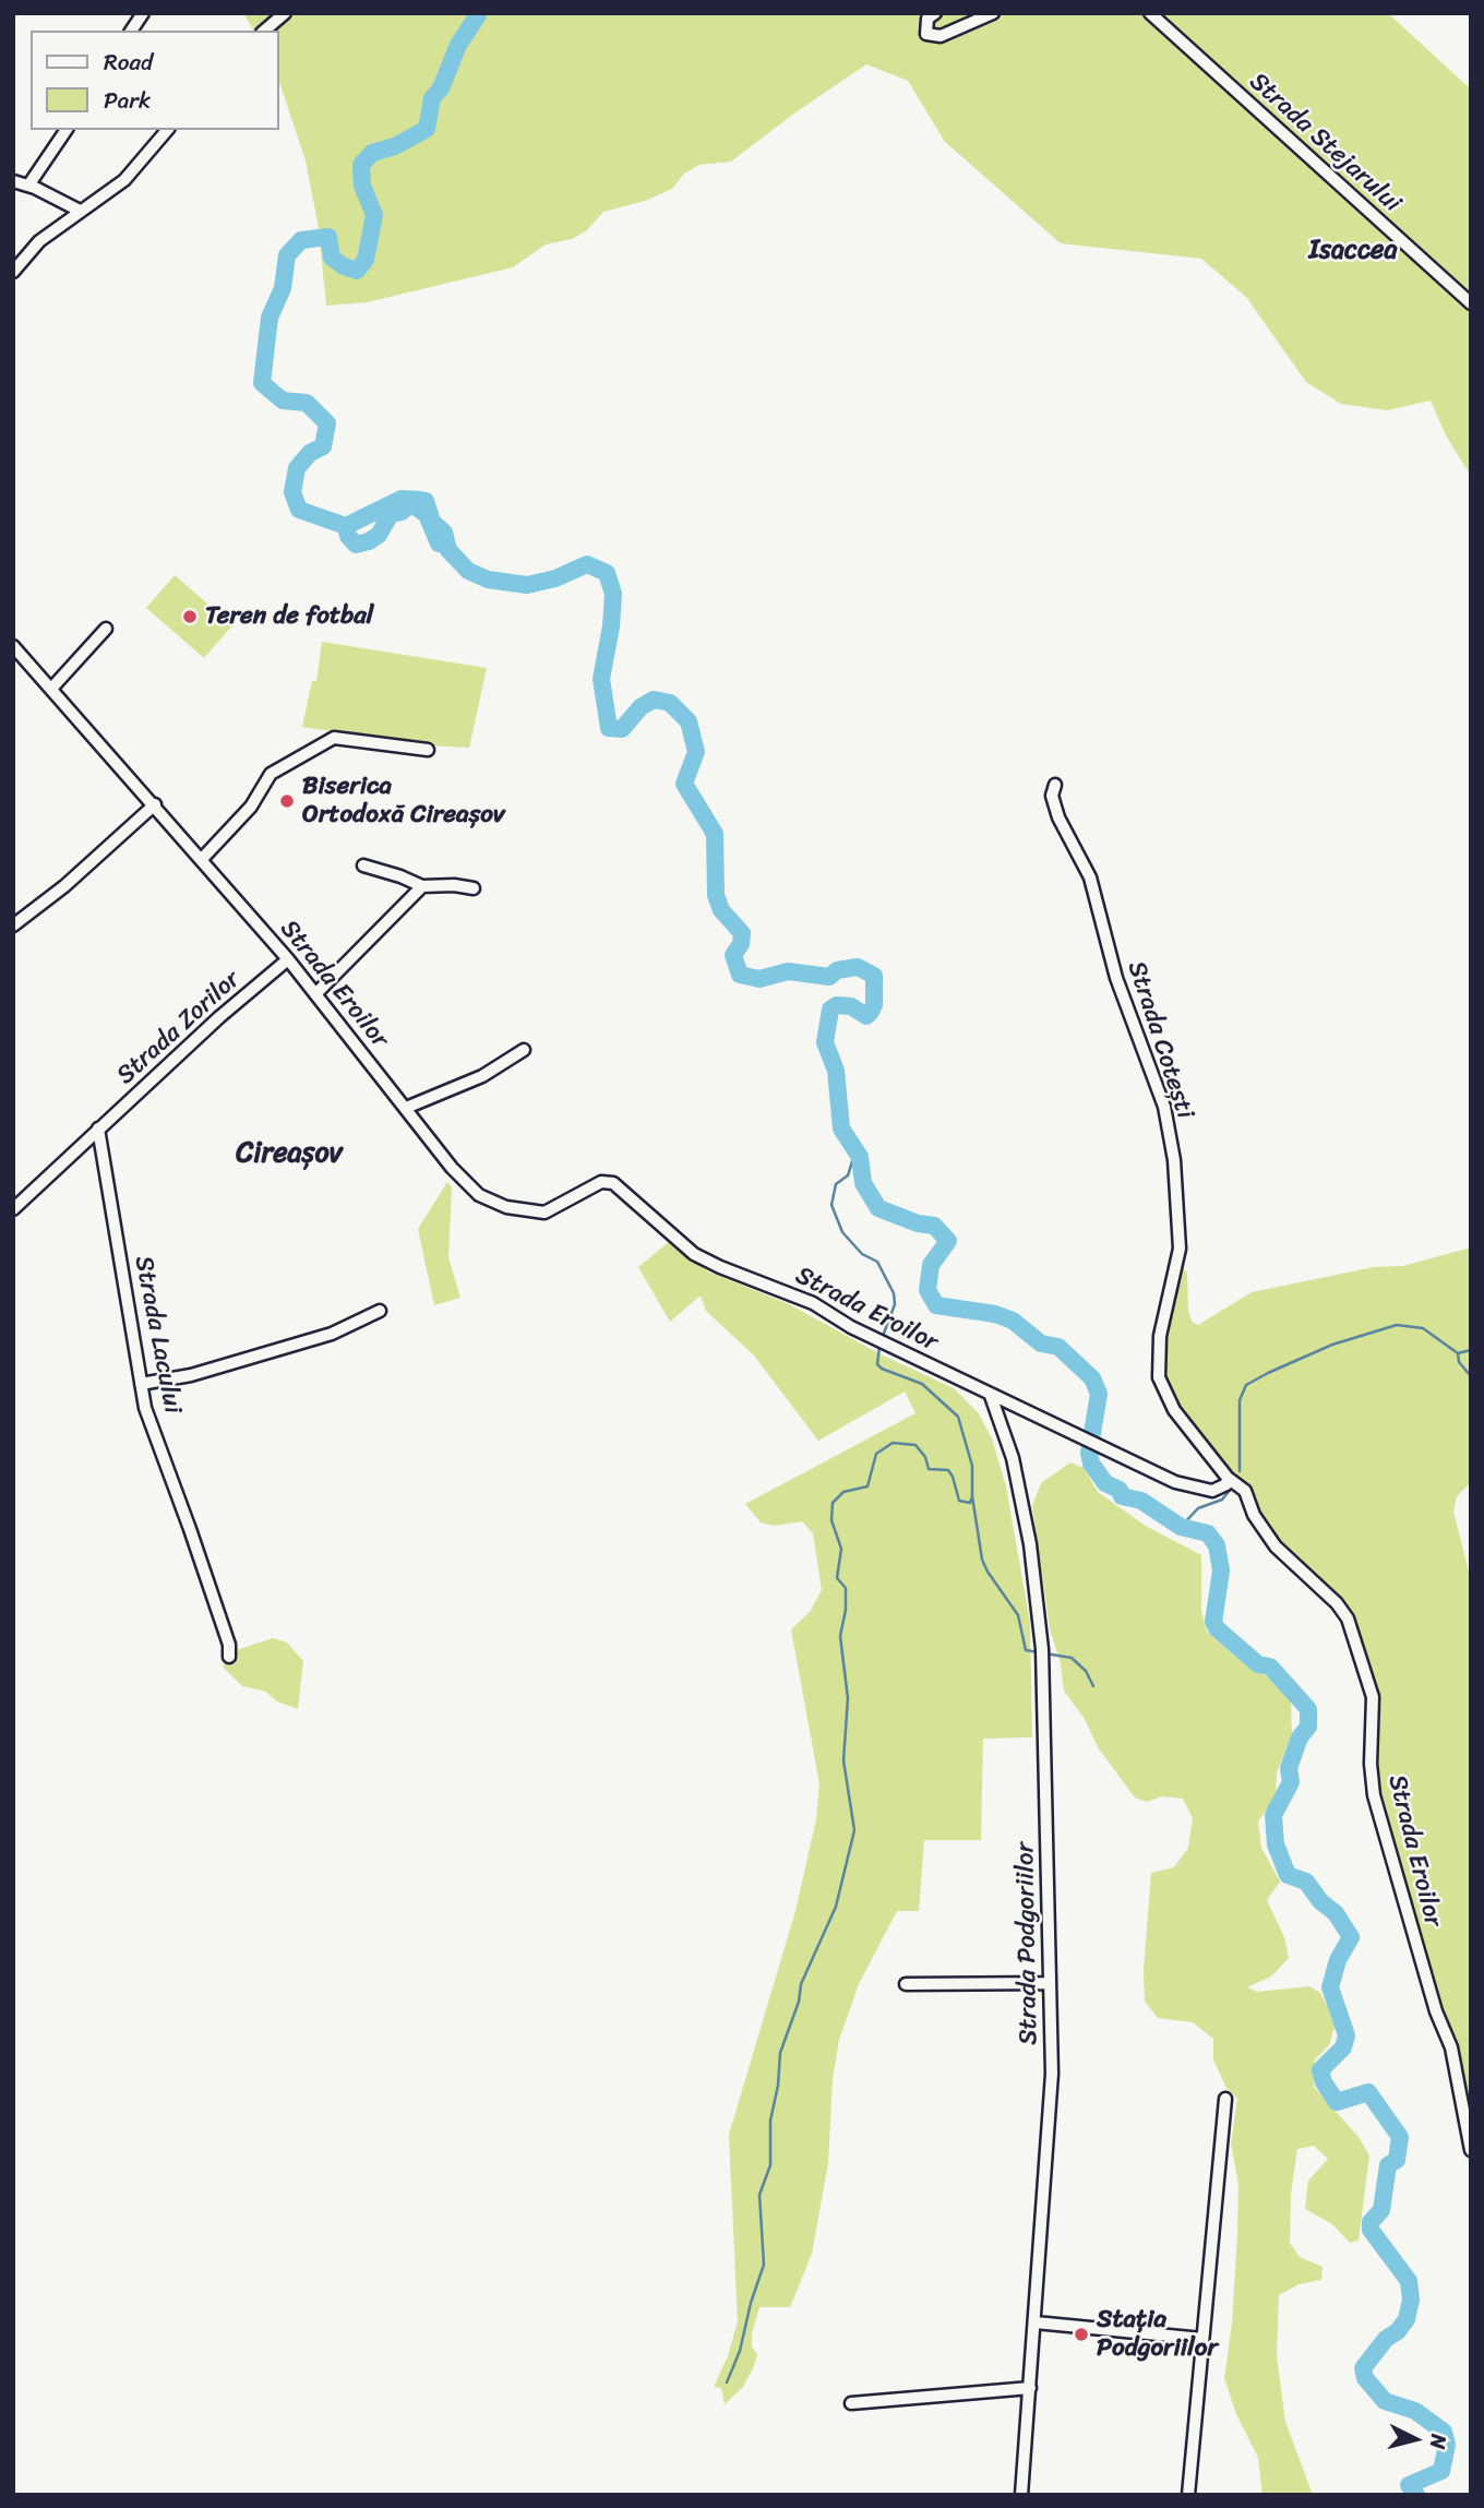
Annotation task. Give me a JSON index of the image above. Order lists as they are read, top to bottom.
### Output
{
  "streets": {
    "street": [
      "Strada Stejarului",
      "Strada Eroilor",
      "Strada Zorilor",
      "Strada Cotești",
      "Strada Lacului",
      "Strada Podgoriilor"
    ]
  },
  "crossings": [
    ["Strada Eroilor", "Strada Zorilor"],
    ["Strada Eroilor", "Strada Cotești"],
    ["Strada Eroilor", "Strada Podgoriilor"],
    ["Strada Zorilor", "Strada Lacului"]
  ],
  "districts": ["Isaccea", "Cireașov"],
  "places": ["Teren de fotbal", "Biserica Ortodoxă Cireașov", "Stația Podgoriilor"],
  "legend": ["Road", "Park"],
  "north": "right"
}
